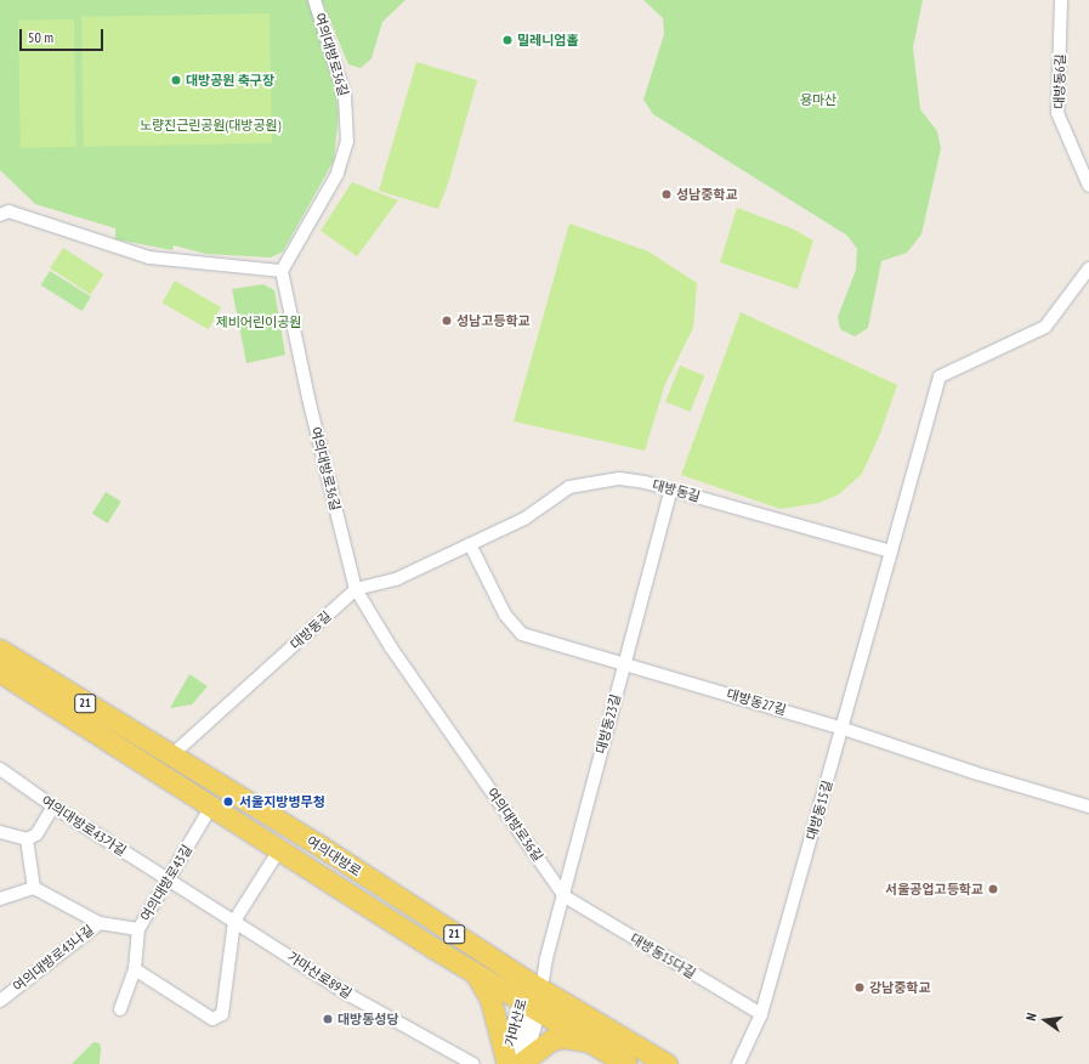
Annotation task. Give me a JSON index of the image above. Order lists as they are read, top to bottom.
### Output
{
  "streets": {
    "main road": ["21", "여의대방로", "가마산로"],
    "street": [
      "여의대방로36길",
      "대방동6길",
      "대방동길",
      "대방동27길",
      "대방동23길",
      "대방동15길",
      "여의대방로43가길",
      "여의대방로43길",
      "대방동15다길",
      "여의대방로43나길",
      "가마산로89길"
    ]
  },
  "crossings": [
    ["여의대방로36길", "대방동길"],
    ["여의대방로36길", "대방동23길"],
    ["여의대방로36길", "대방동15다길"],
    ["대방동길", "대방동27길"],
    ["대방동길", "대방동23길"],
    ["대방동길", "대방동15길"],
    ["대방동길", "여의대방로"],
    ["대방동27길", "대방동23길"],
    ["대방동27길", "대방동15길"],
    ["대방동23길", "여의대방로"],
    ["대방동23길", "대방동15다길"],
    ["대방동23길", "가마산로"],
    ["대방동15길", "대방동15다길"],
    ["여의대방로43가길", "여의대방로43길"],
    ["여의대방로43가길", "가마산로89길"],
    ["여의대방로", "여의대방로43길"],
    ["여의대방로", "가마산로"],
    ["여의대방로43길", "여의대방로43나길"],
    ["여의대방로43길", "가마산로89길"]
  ],
  "parks": ["용마산", "노량진근린공원(대방공원)", "제비어린이공원"],
  "places": [
    "밀레니엄홀",
    "대방공원 축구장",
    "성남중학교",
    "성남고등학교",
    "서울지방병무청",
    "서울공업고등학교",
    "강남중학교",
    "대방동성당"
  ],
  "scale_bar": "50 m",
  "north": "left"
}
